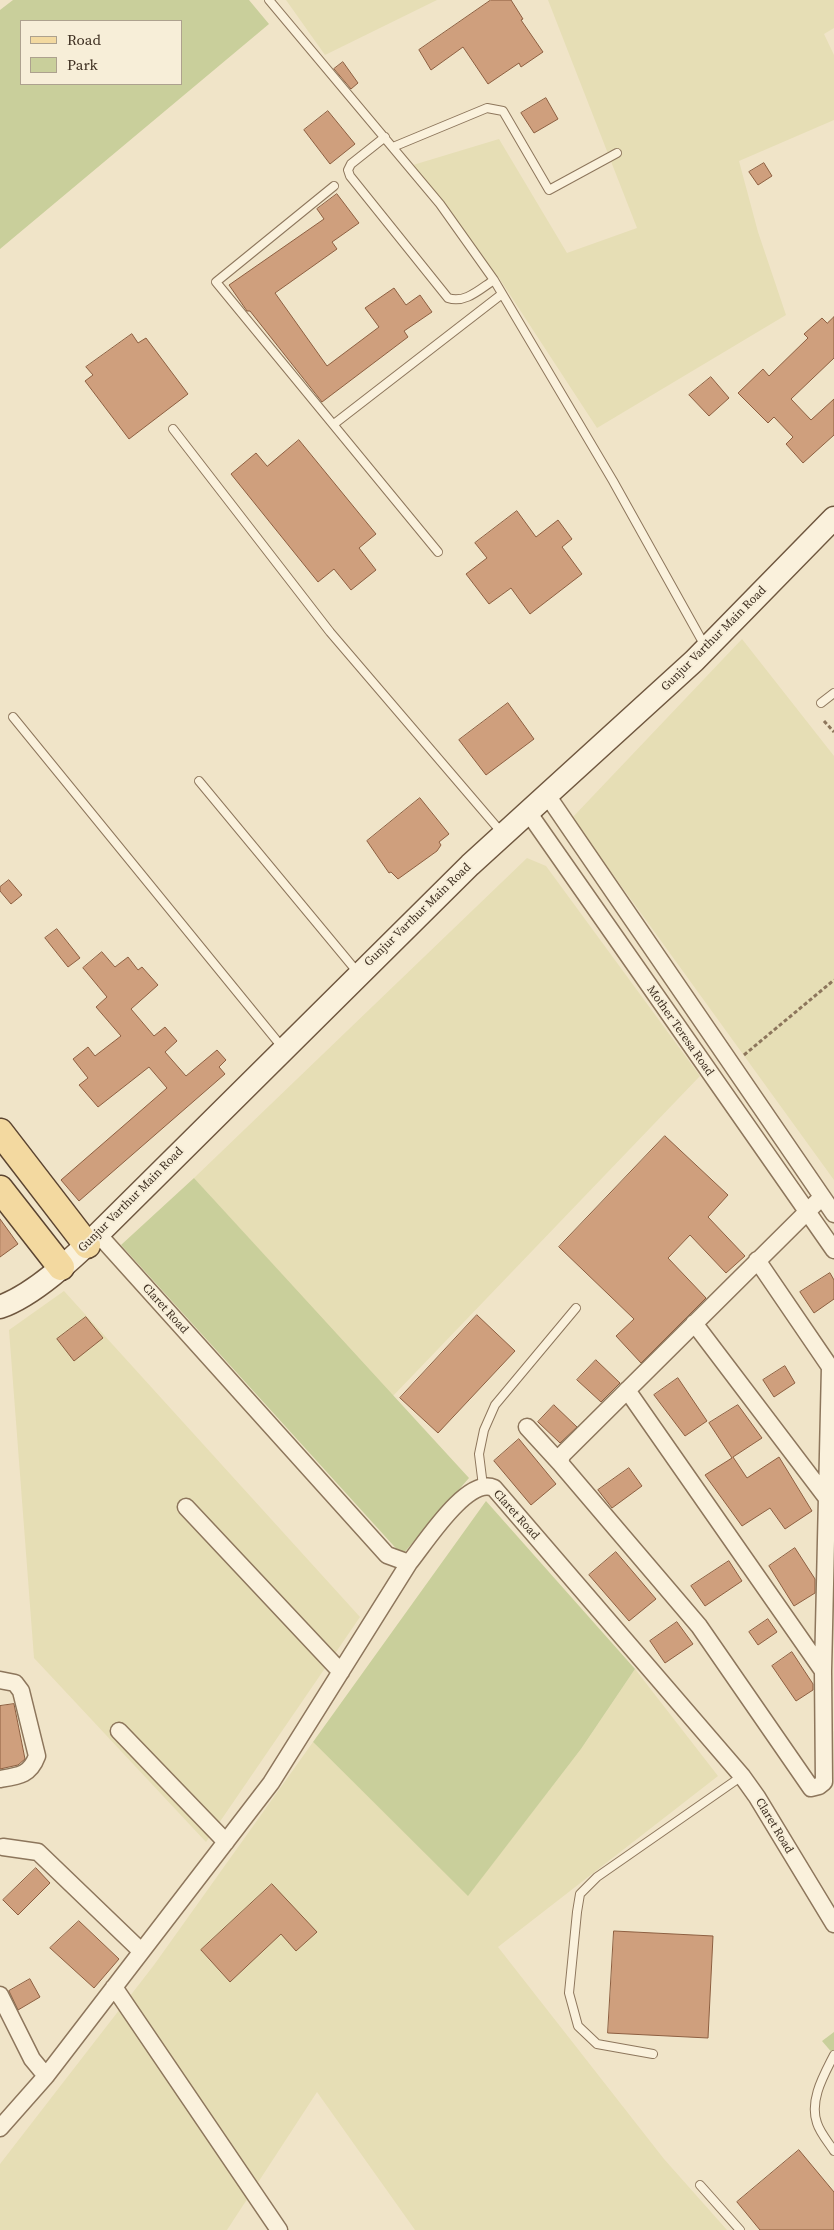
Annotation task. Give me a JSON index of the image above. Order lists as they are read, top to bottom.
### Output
{
  "streets": {
    "main road": ["Gunjur Varthur Main Road"],
    "street": ["Mother Teresa Road", "Claret Road"]
  },
  "crossings": [
    ["Gunjur Varthur Main Road", "Mother Teresa Road"],
    ["Gunjur Varthur Main Road", "Claret Road"]
  ],
  "legend": ["Road", "Park"]
}
